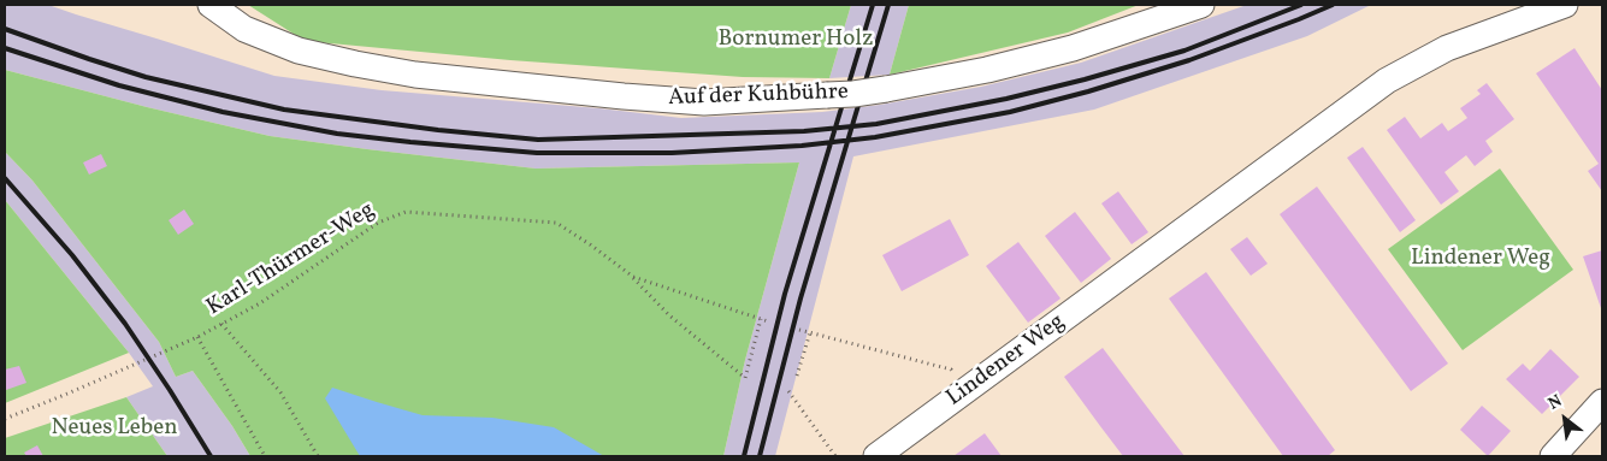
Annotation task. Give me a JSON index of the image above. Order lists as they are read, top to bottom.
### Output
{
  "streets": {
    "street": ["Auf der Kuhbühre", "Lindener Weg"],
    "path": ["Karl-Thürmer-Weg"]
  },
  "parks": ["Bornumer Holz", "Lindener Weg", "Neues Leben"],
  "north": "top left"
}
